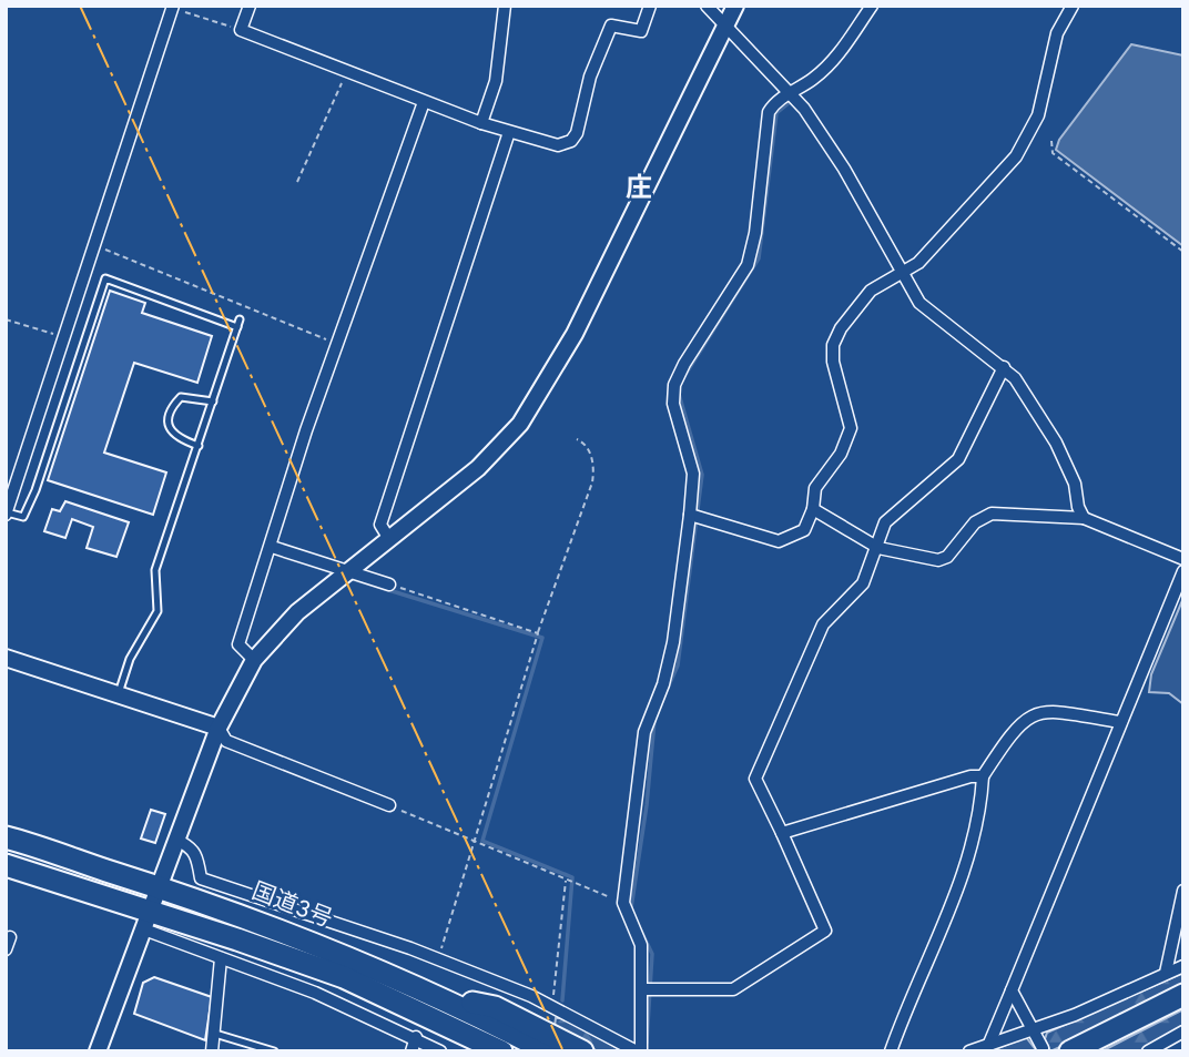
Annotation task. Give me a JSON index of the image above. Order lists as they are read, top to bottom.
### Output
{
  "streets": {
    "highway": ["国道3号"]
  },
  "districts": ["庄"]
}
